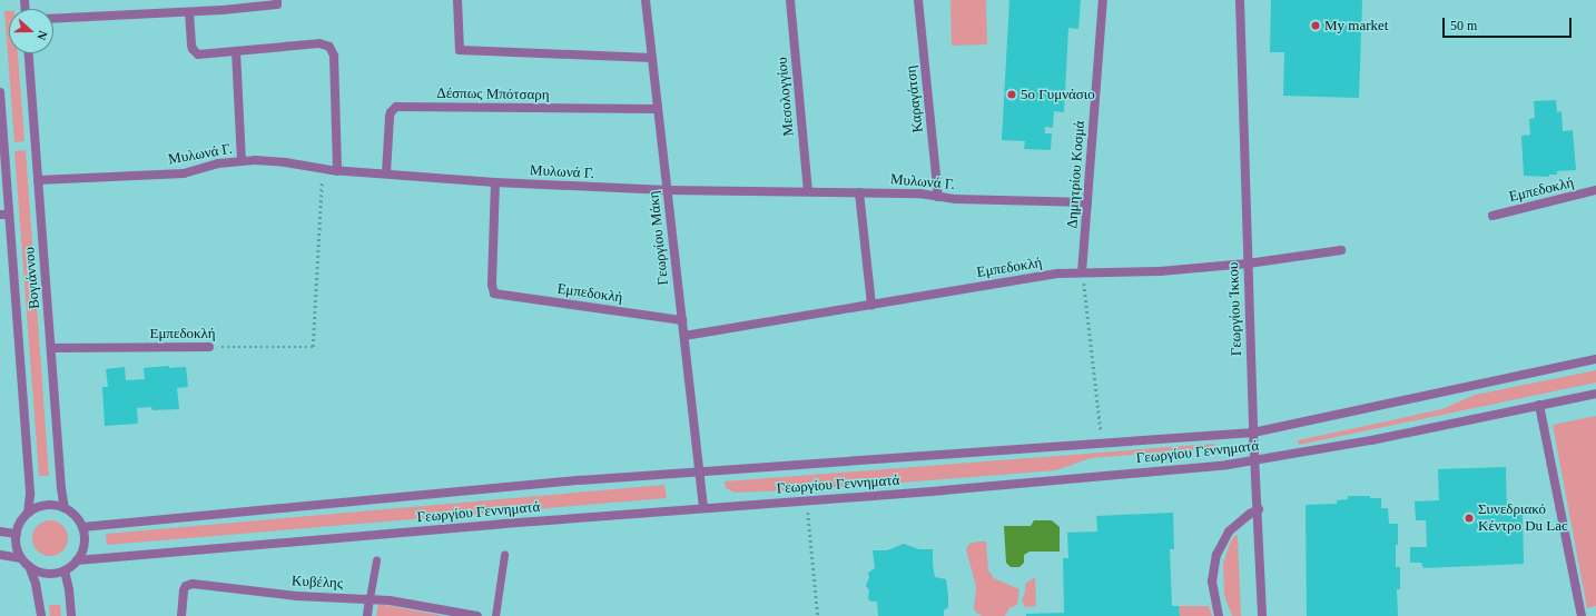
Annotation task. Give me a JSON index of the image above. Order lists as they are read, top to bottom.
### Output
{
  "streets": {
    "street": [
      "Δέσπως Μπότσαρη",
      "Μεσολογγίου",
      "Καραγάτση",
      "Μυλωνά Γ.",
      "Δημητρίου Κοσμά",
      "Εμπεδοκλή",
      "Γεωργίου Μάκη",
      "Βογιάννου",
      "Γεωργίου Ίκκου",
      "Γεωργίου Γεννηματά",
      "Κυβέλης"
    ]
  },
  "crossings": [
    ["Δέσπως Μπότσαρη", "Μυλωνά Γ."],
    ["Δέσπως Μπότσαρη", "Γεωργίου Μάκη"],
    ["Μεσολογγίου", "Μυλωνά Γ."],
    ["Καραγάτση", "Μυλωνά Γ."],
    ["Μυλωνά Γ.", "Δημητρίου Κοσμά"],
    ["Μυλωνά Γ.", "Εμπεδοκλή"],
    ["Μυλωνά Γ.", "Γεωργίου Μάκη"],
    ["Μυλωνά Γ.", "Βογιάννου"],
    ["Δημητρίου Κοσμά", "Εμπεδοκλή"],
    ["Εμπεδοκλή", "Γεωργίου Μάκη"],
    ["Εμπεδοκλή", "Βογιάννου"],
    ["Εμπεδοκλή", "Γεωργίου Ίκκου"],
    ["Γεωργίου Μάκη", "Γεωργίου Γεννηματά"],
    ["Βογιάννου", "Γεωργίου Γεννηματά"],
    ["Γεωργίου Ίκκου", "Γεωργίου Γεννηματά"]
  ],
  "places": ["My market", "5ο Γυμνάσιο", "Συνεδριακό Κέντρο Du Lac"],
  "scale_bar": "50 m",
  "north": "right"
}
